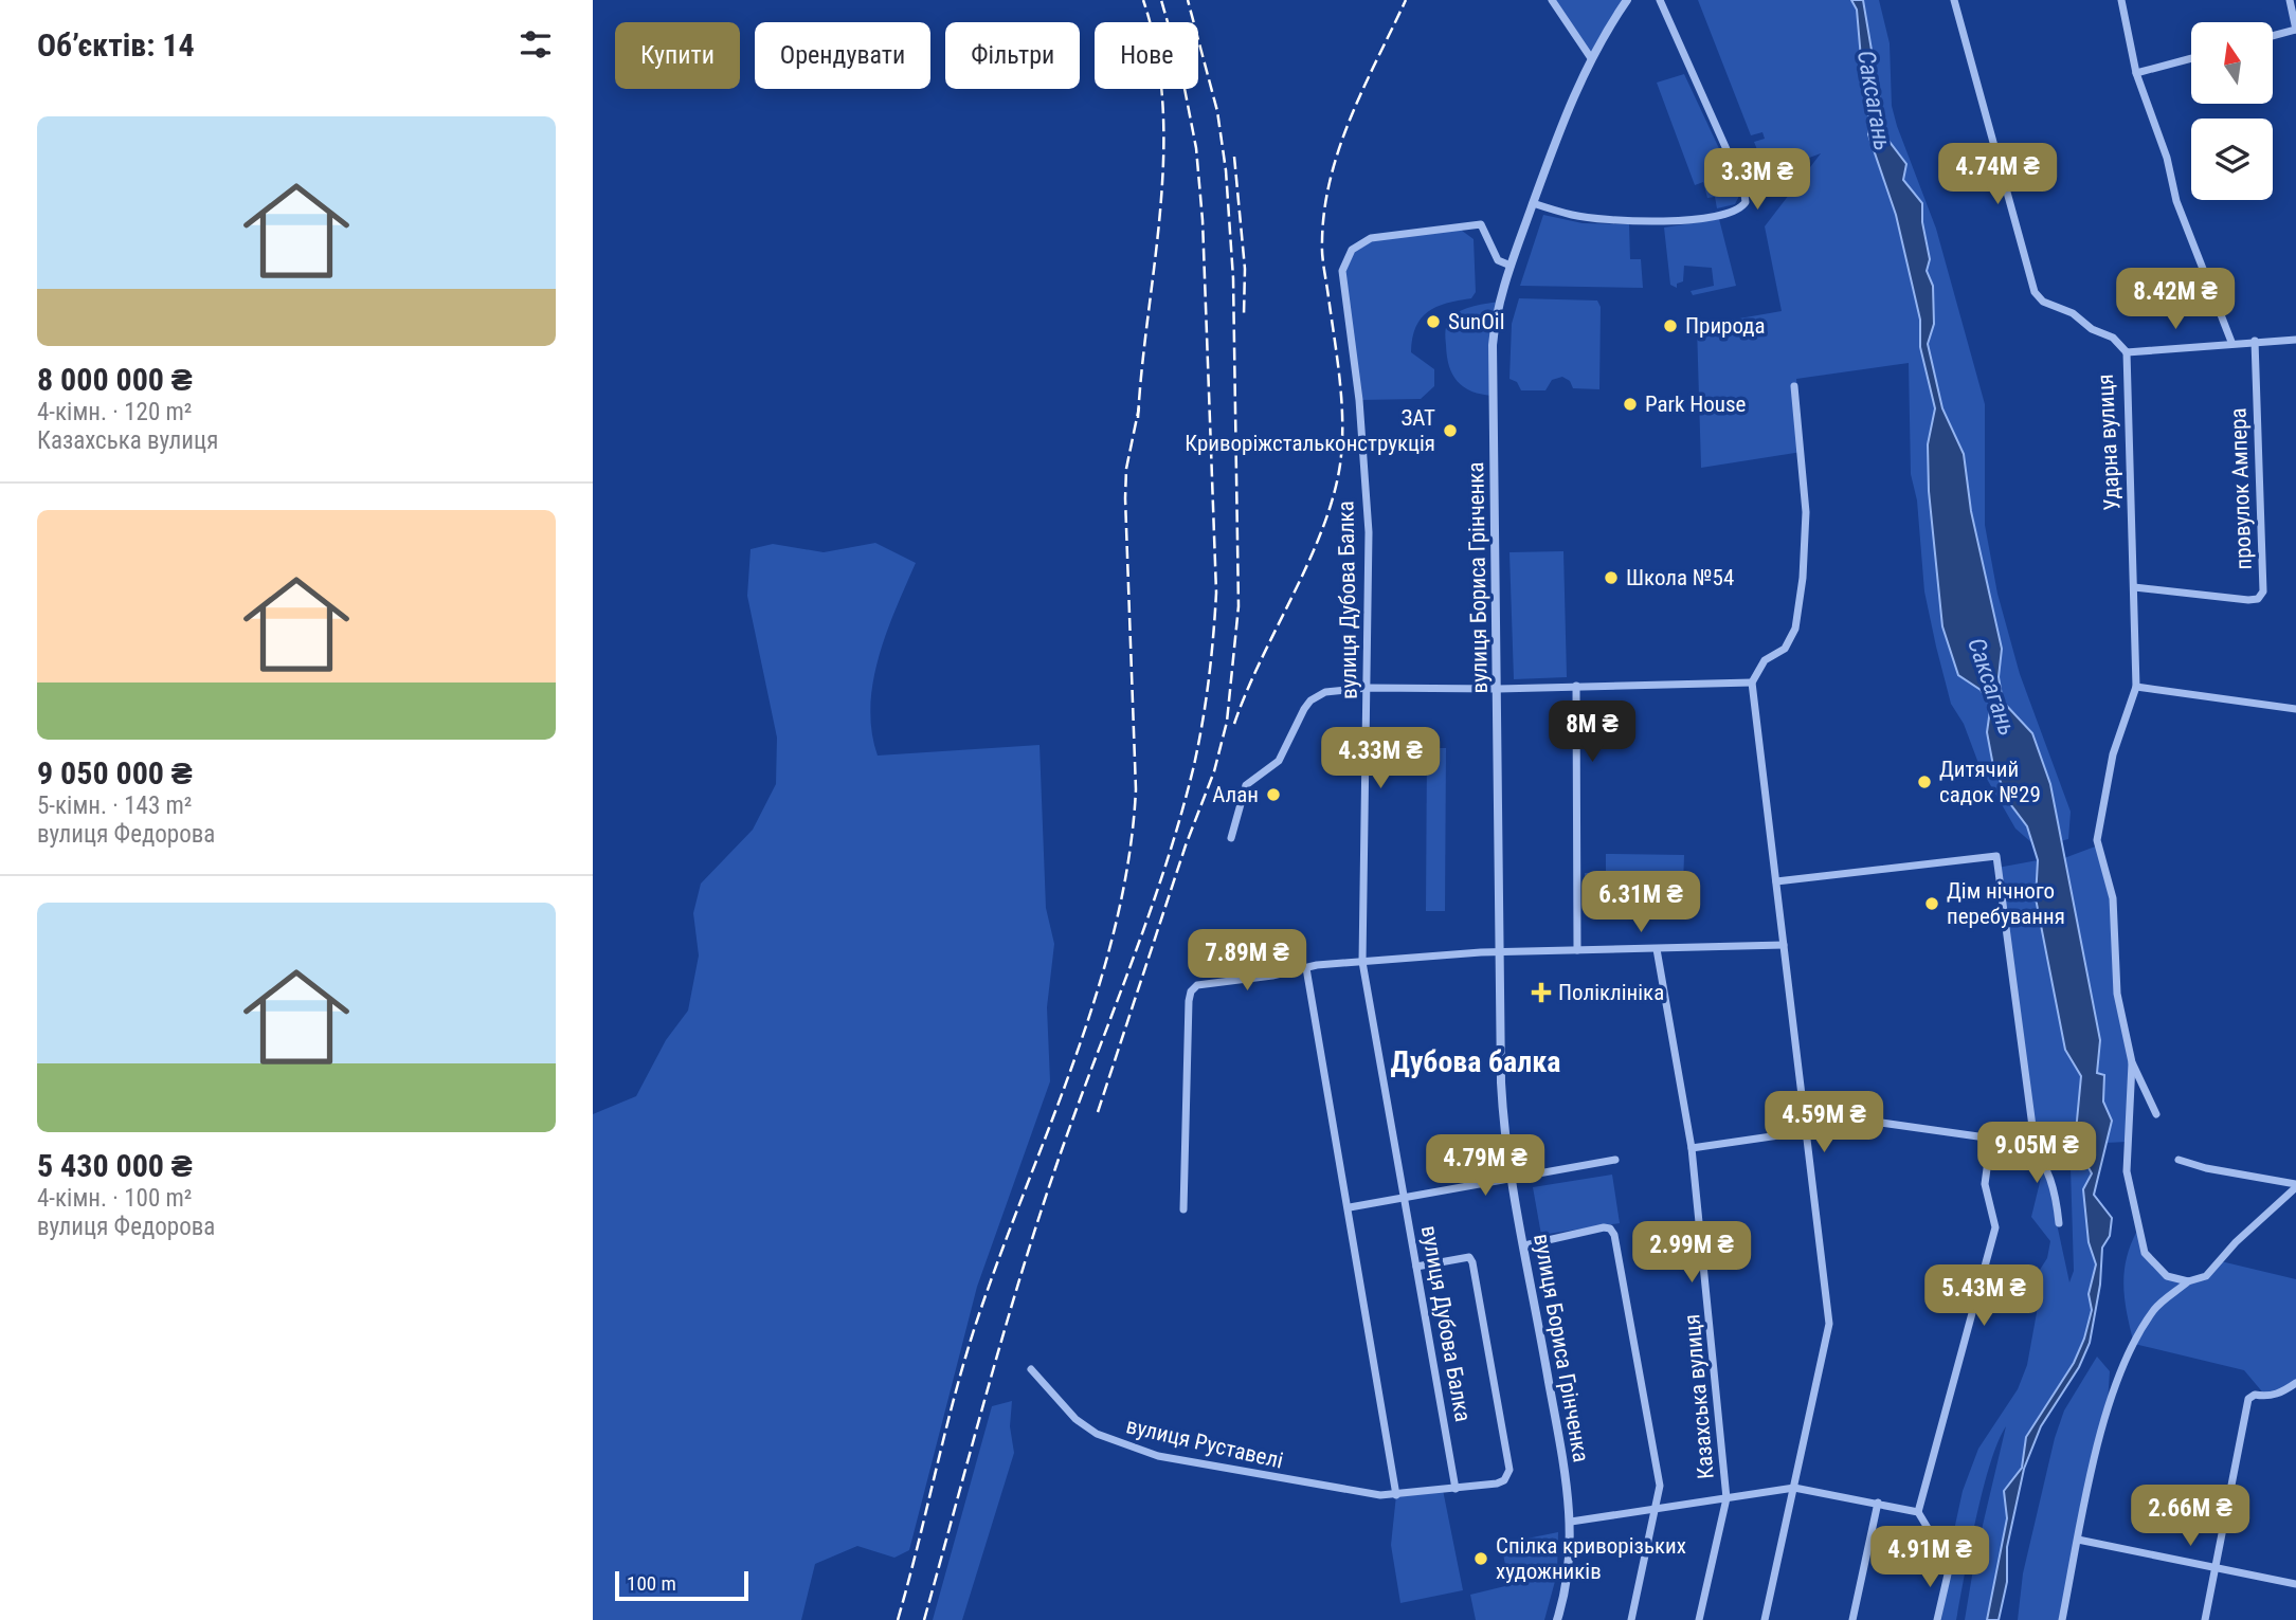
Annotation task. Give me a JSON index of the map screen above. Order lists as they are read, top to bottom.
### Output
{
  "streets": {
    "street": [
      "Ударна вулиця",
      "провулок Ампера",
      "вулиця Бориса Грінченка",
      "вулиця Дубова Балка",
      "Казахська вулиця",
      "вулиця Руставелі"
    ]
  },
  "crossings": [
    ["Ударна вулиця", "провулок Ампера"],
    ["вулиця Бориса Грінченка", "вулиця Дубова Балка"],
    ["вулиця Бориса Грінченка", "Казахська вулиця"],
    ["вулиця Дубова Балка", "вулиця Руставелі"]
  ],
  "districts": ["Дубова балка"],
  "water": ["Саксагань"],
  "places": {
    "other": [
      "SunOil",
      "Природа",
      "Park House",
      "ЗАТ Криворіжстальконструкція",
      "Школа №54",
      "Дитячий садок №29",
      "Алан",
      "Дім нічного перебування",
      "Спілка криворізьких художників"
    ],
    "health": ["Поліклініка"]
  },
  "scale_bar": "100 m",
  "north": "top",
  "page": {
    "heading": "Об’єктів: 14",
    "chip": [
      "Купити",
      "Орендувати",
      "Фільтри",
      "Нове"
    ],
    "list": [
      {
        "name": "8 000 000 ₴",
        "note": "4-кімн. · 120 m² · Казахська вулиця"
      },
      {
        "name": "9 050 000 ₴",
        "note": "5-кімн. · 143 m² · вулиця Федорова"
      },
      {
        "name": "5 430 000 ₴",
        "note": "4-кімн. · 100 m² · вулиця Федорова"
      }
    ],
    "price": [
      "4.74M ₴",
      "3.3M ₴",
      "8.42M ₴",
      "8M ₴",
      "4.33M ₴",
      "6.31M ₴",
      "7.89M ₴",
      "4.59M ₴",
      "9.05M ₴",
      "4.79M ₴",
      "2.99M ₴",
      "5.43M ₴",
      "2.66M ₴",
      "4.91M ₴"
    ],
    "scale": "100 m"
  }
}
